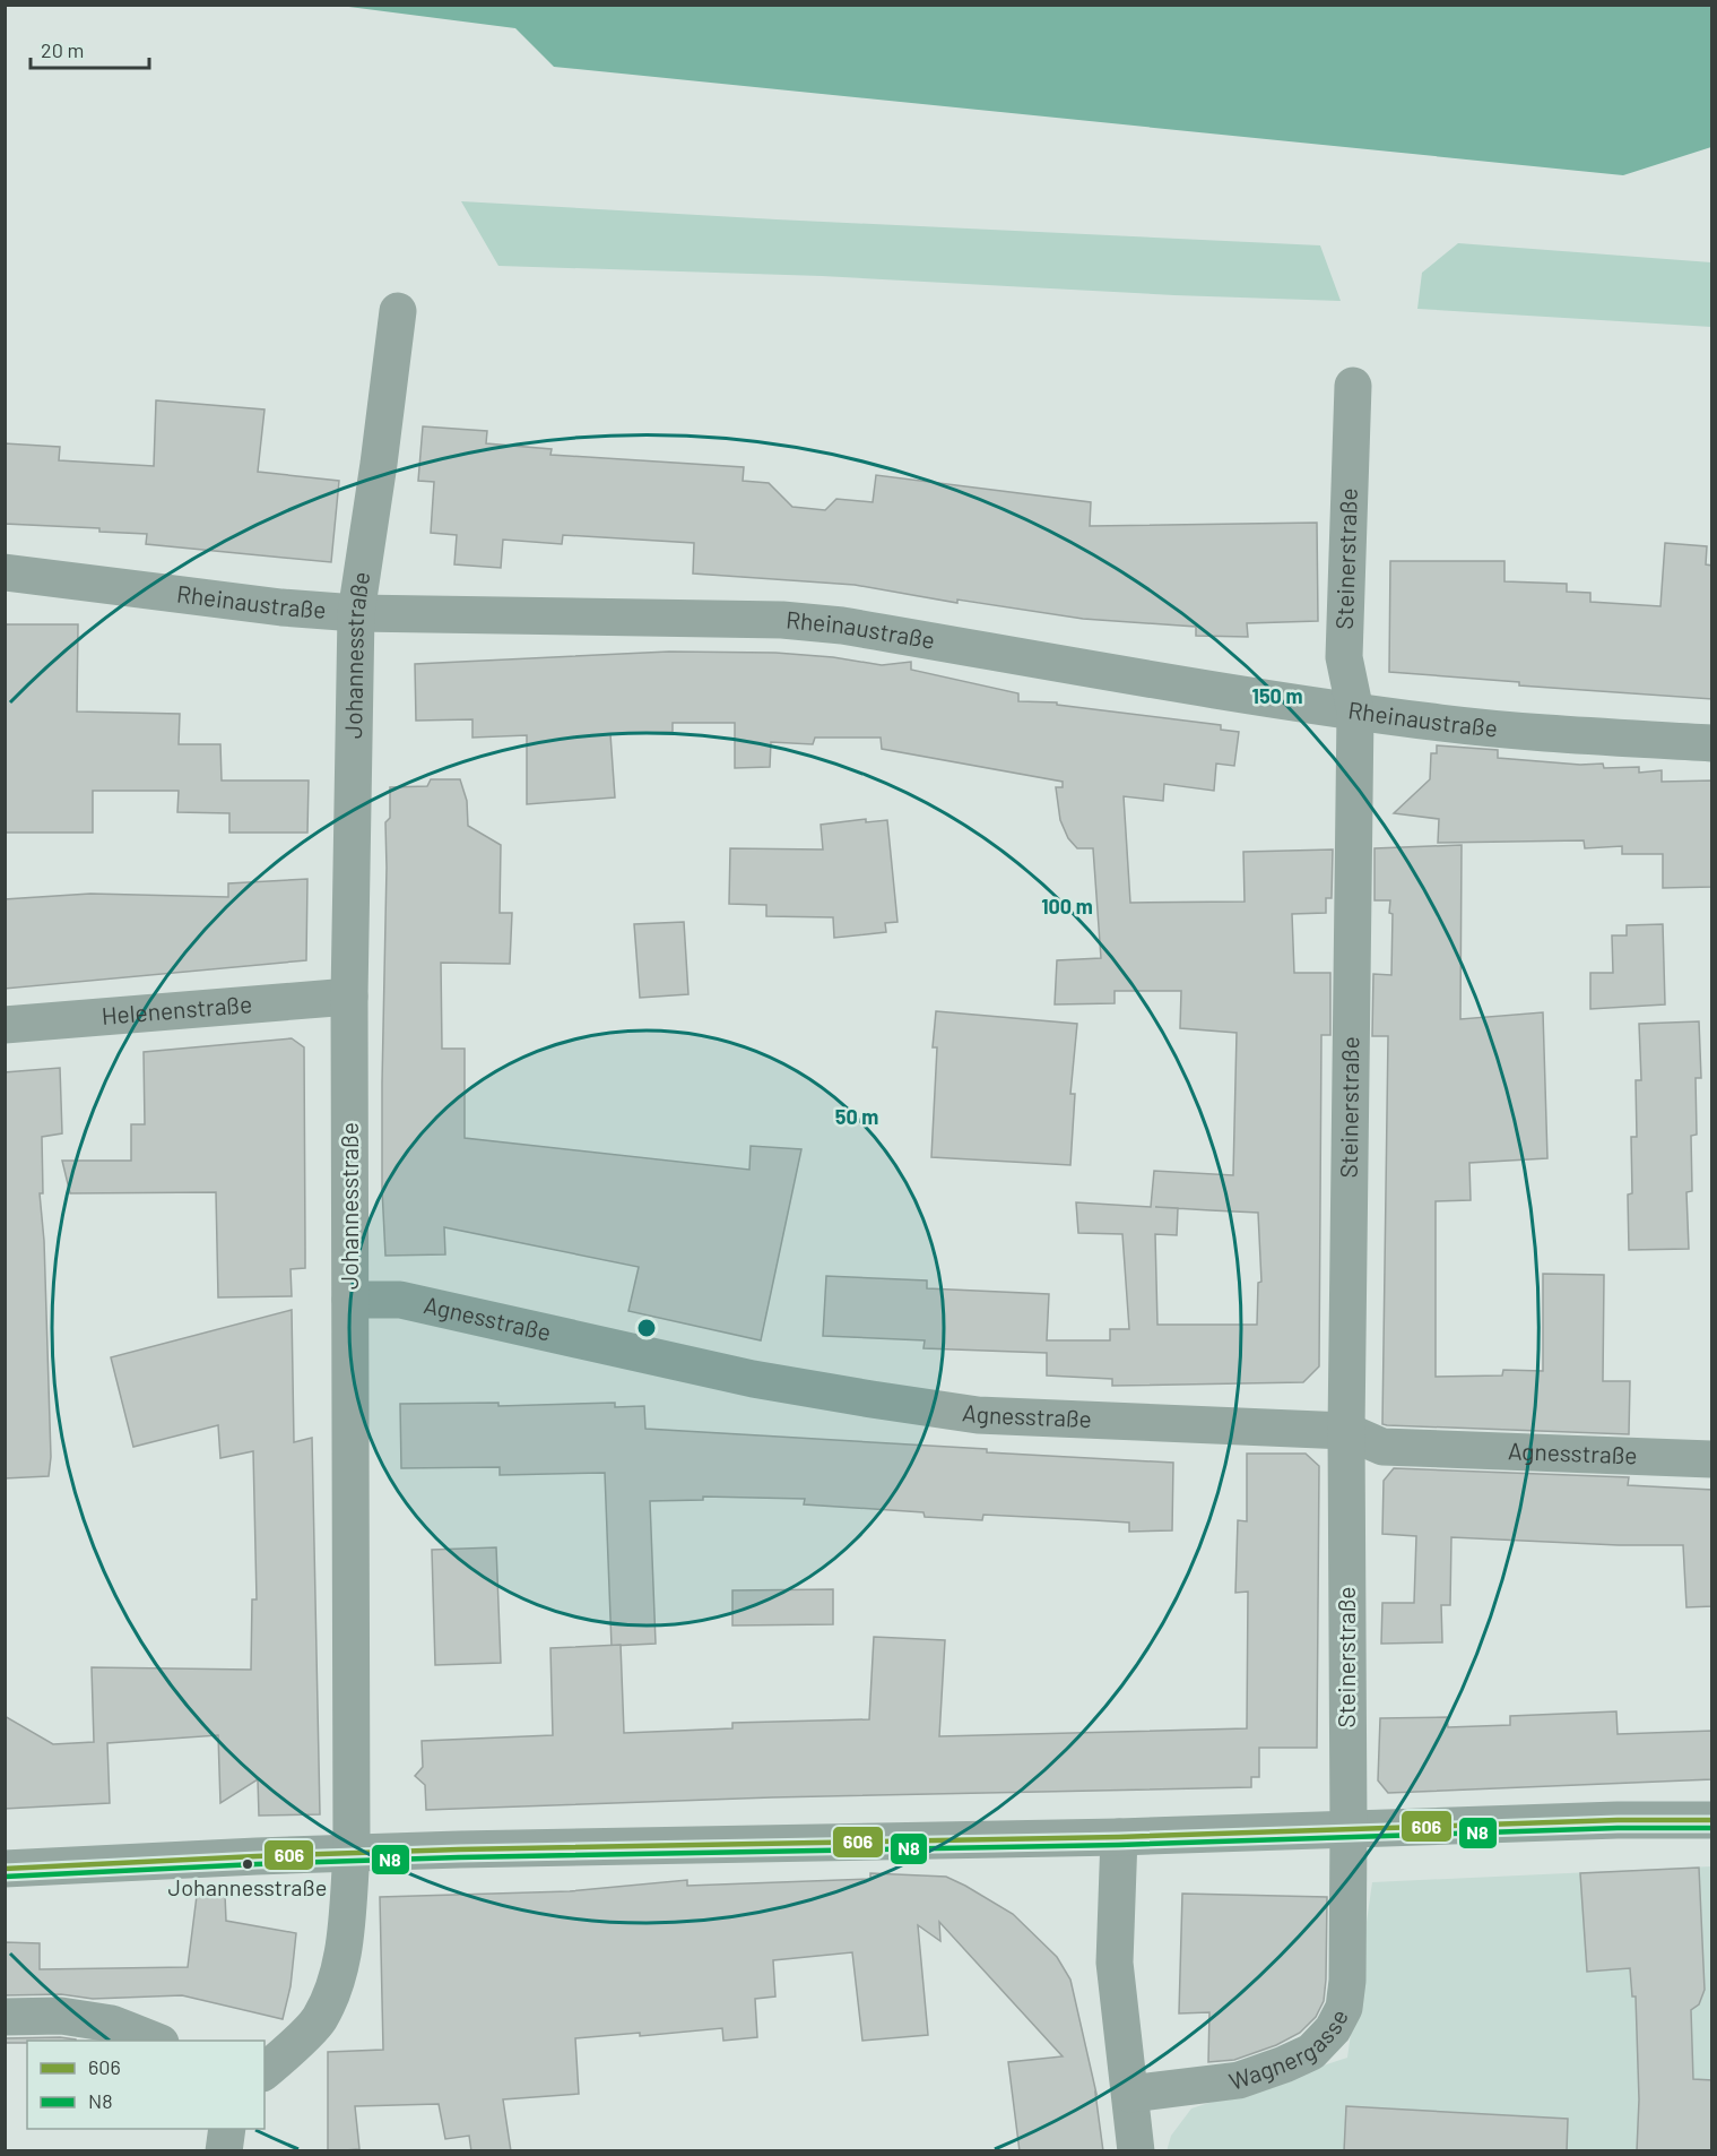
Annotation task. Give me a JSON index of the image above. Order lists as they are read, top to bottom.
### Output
{
  "streets": {
    "street": [
      "Steinerstraße",
      "Rheinaustraße",
      "Johannesstraße",
      "Helenenstraße",
      "Agnesstraße",
      "Wagnergasse"
    ]
  },
  "crossings": [
    ["Steinerstraße", "Rheinaustraße"],
    ["Steinerstraße", "Agnesstraße"],
    ["Steinerstraße", "Wagnergasse"],
    ["Rheinaustraße", "Johannesstraße"],
    ["Johannesstraße", "Helenenstraße"],
    ["Johannesstraße", "Agnesstraße"]
  ],
  "places": ["Johannesstraße"],
  "lines": ["transit line 606", "transit line N8"],
  "legend": ["606", "N8"],
  "scale_bar": "20 m",
  "rings": ["150 m", "100 m", "50 m"]
}
